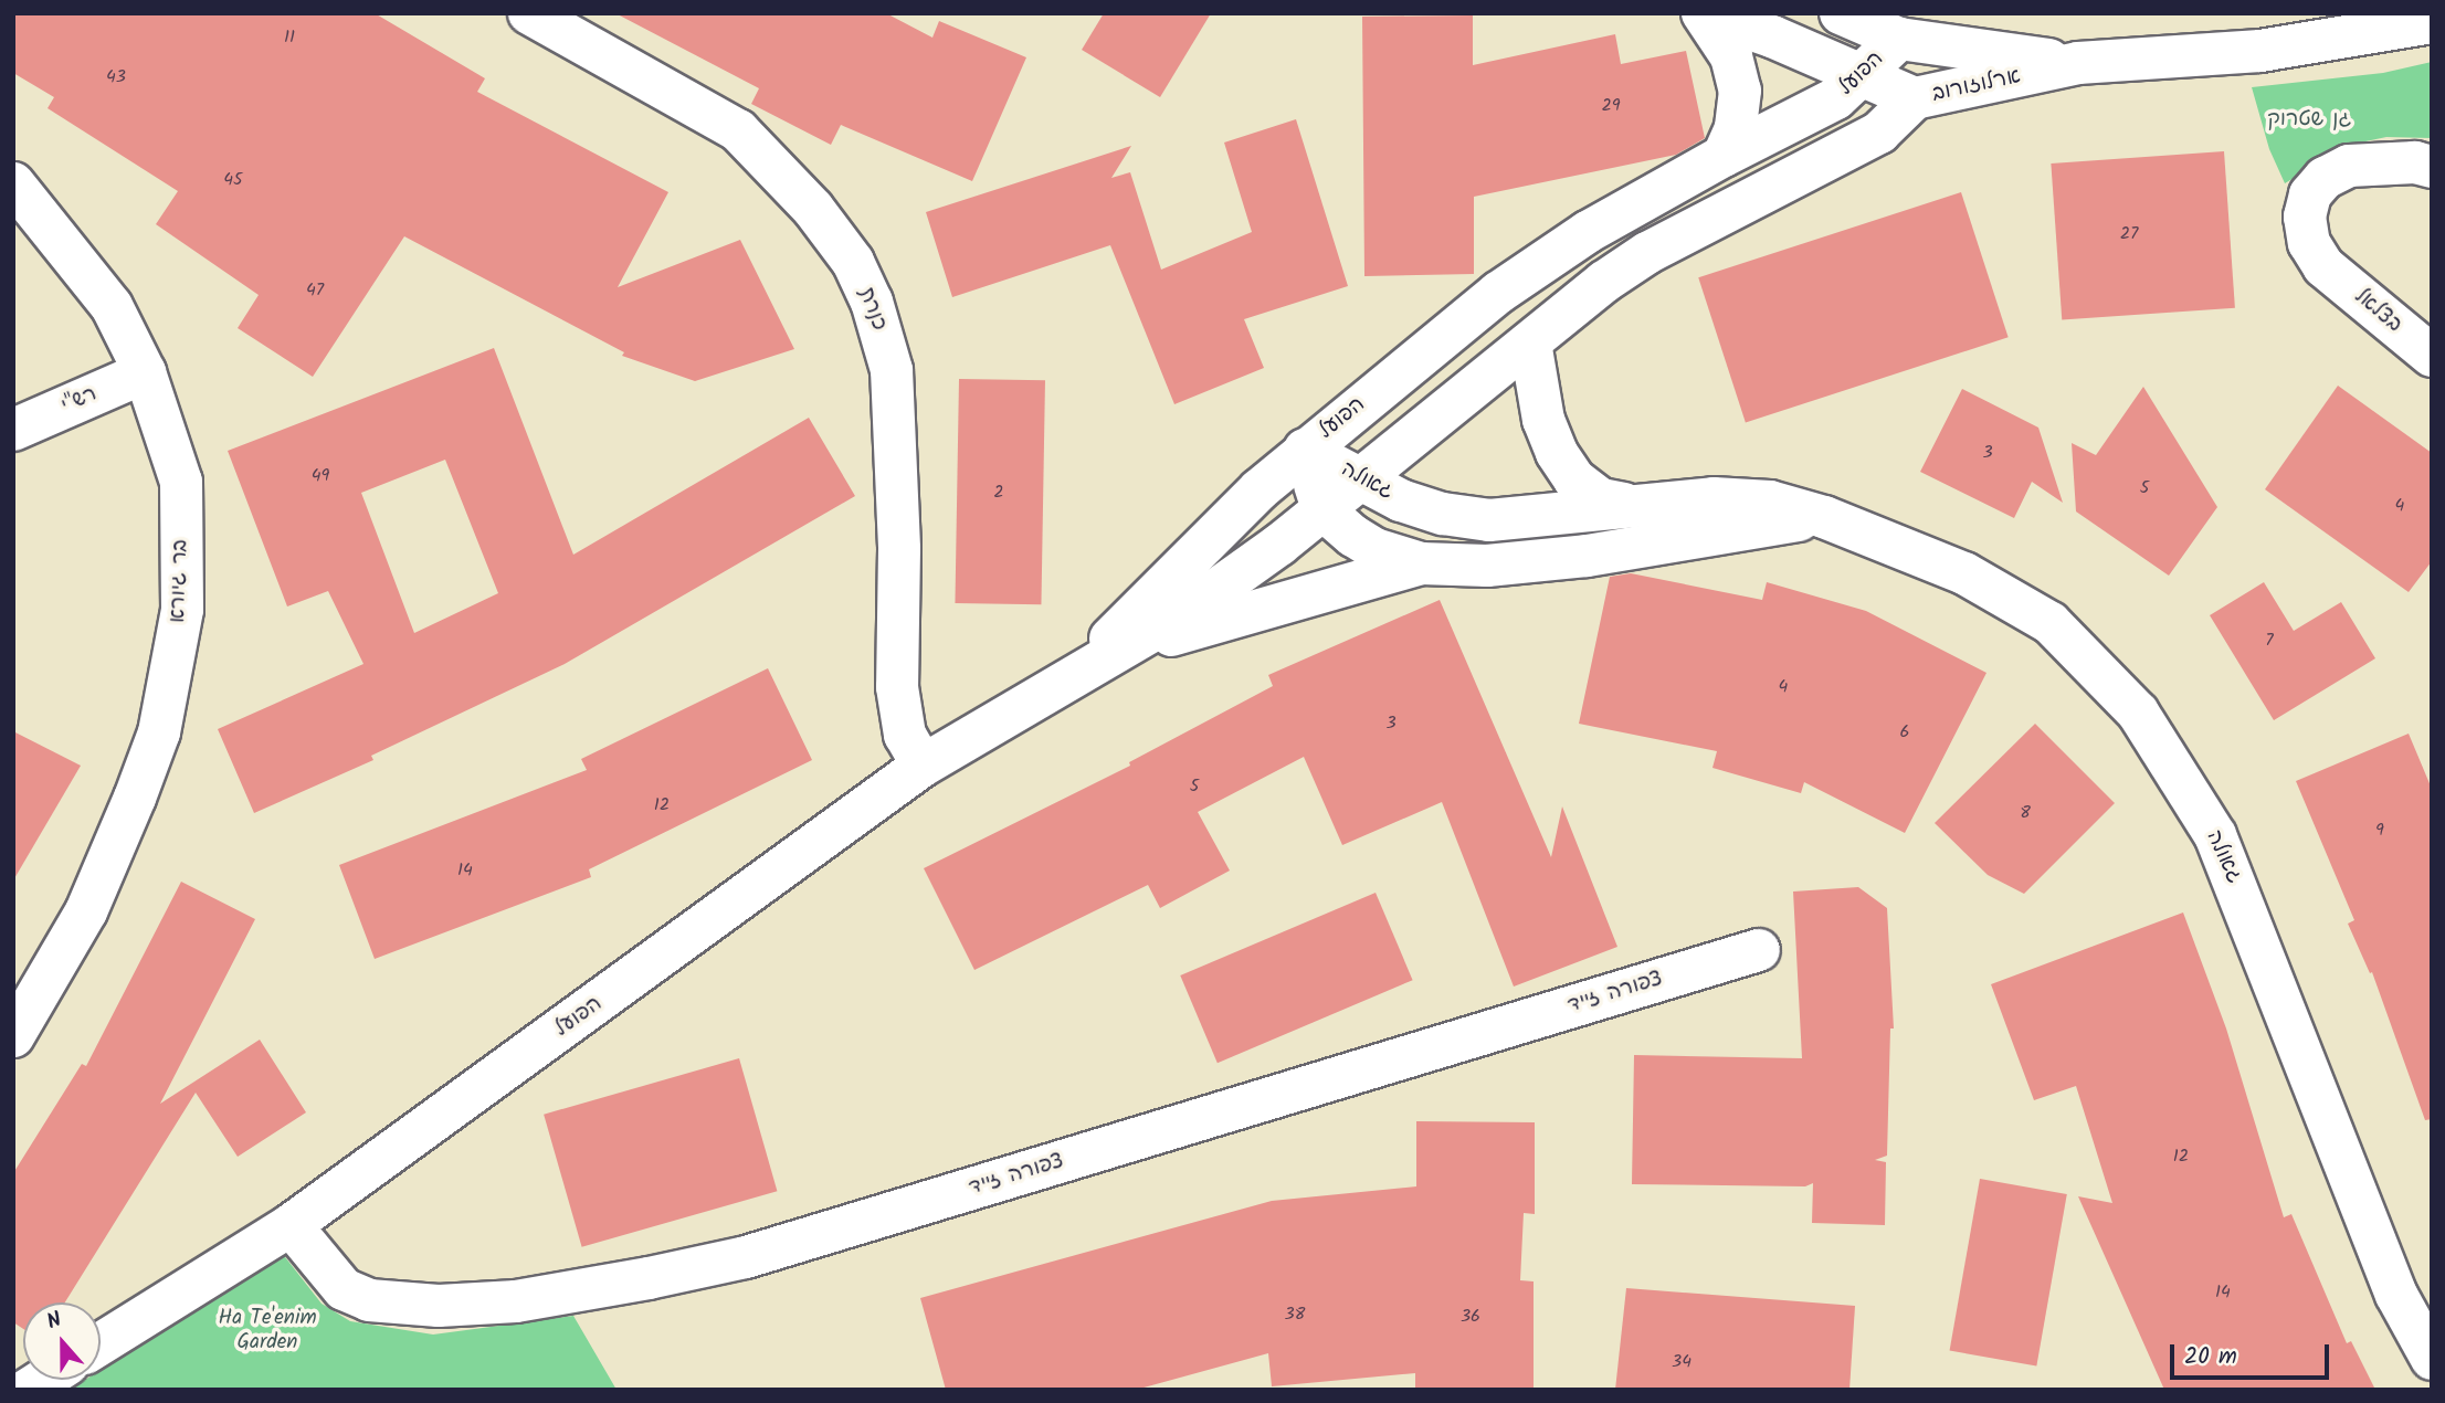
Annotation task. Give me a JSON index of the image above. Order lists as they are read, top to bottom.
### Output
{
  "streets": {
    "street": [
      "הפועל",
      "ארלוזורוב",
      "כנרת",
      "בצלאל",
      "רש\"י",
      "גאולה",
      "בר גיורא",
      "צפורה זייד"
    ]
  },
  "crossings": [
    ["הפועל", "ארלוזורוב"],
    ["הפועל", "כנרת"],
    ["הפועל", "גאולה"],
    ["הפועל", "צפורה זייד"],
    ["רש\"י", "בר גיורא"]
  ],
  "parks": ["גן שטרוק", "Ha Te'enim Garden"],
  "house_numbers": [
    "11",
    "43",
    "29",
    "45",
    "27",
    "47",
    "3",
    "49",
    "5",
    "2",
    "4",
    "7",
    "4",
    "3",
    "6",
    "5",
    "12",
    "8",
    "9",
    "14",
    "12",
    "14",
    "38",
    "36",
    "34"
  ],
  "scale_bar": "20 m",
  "north": "top"
}
